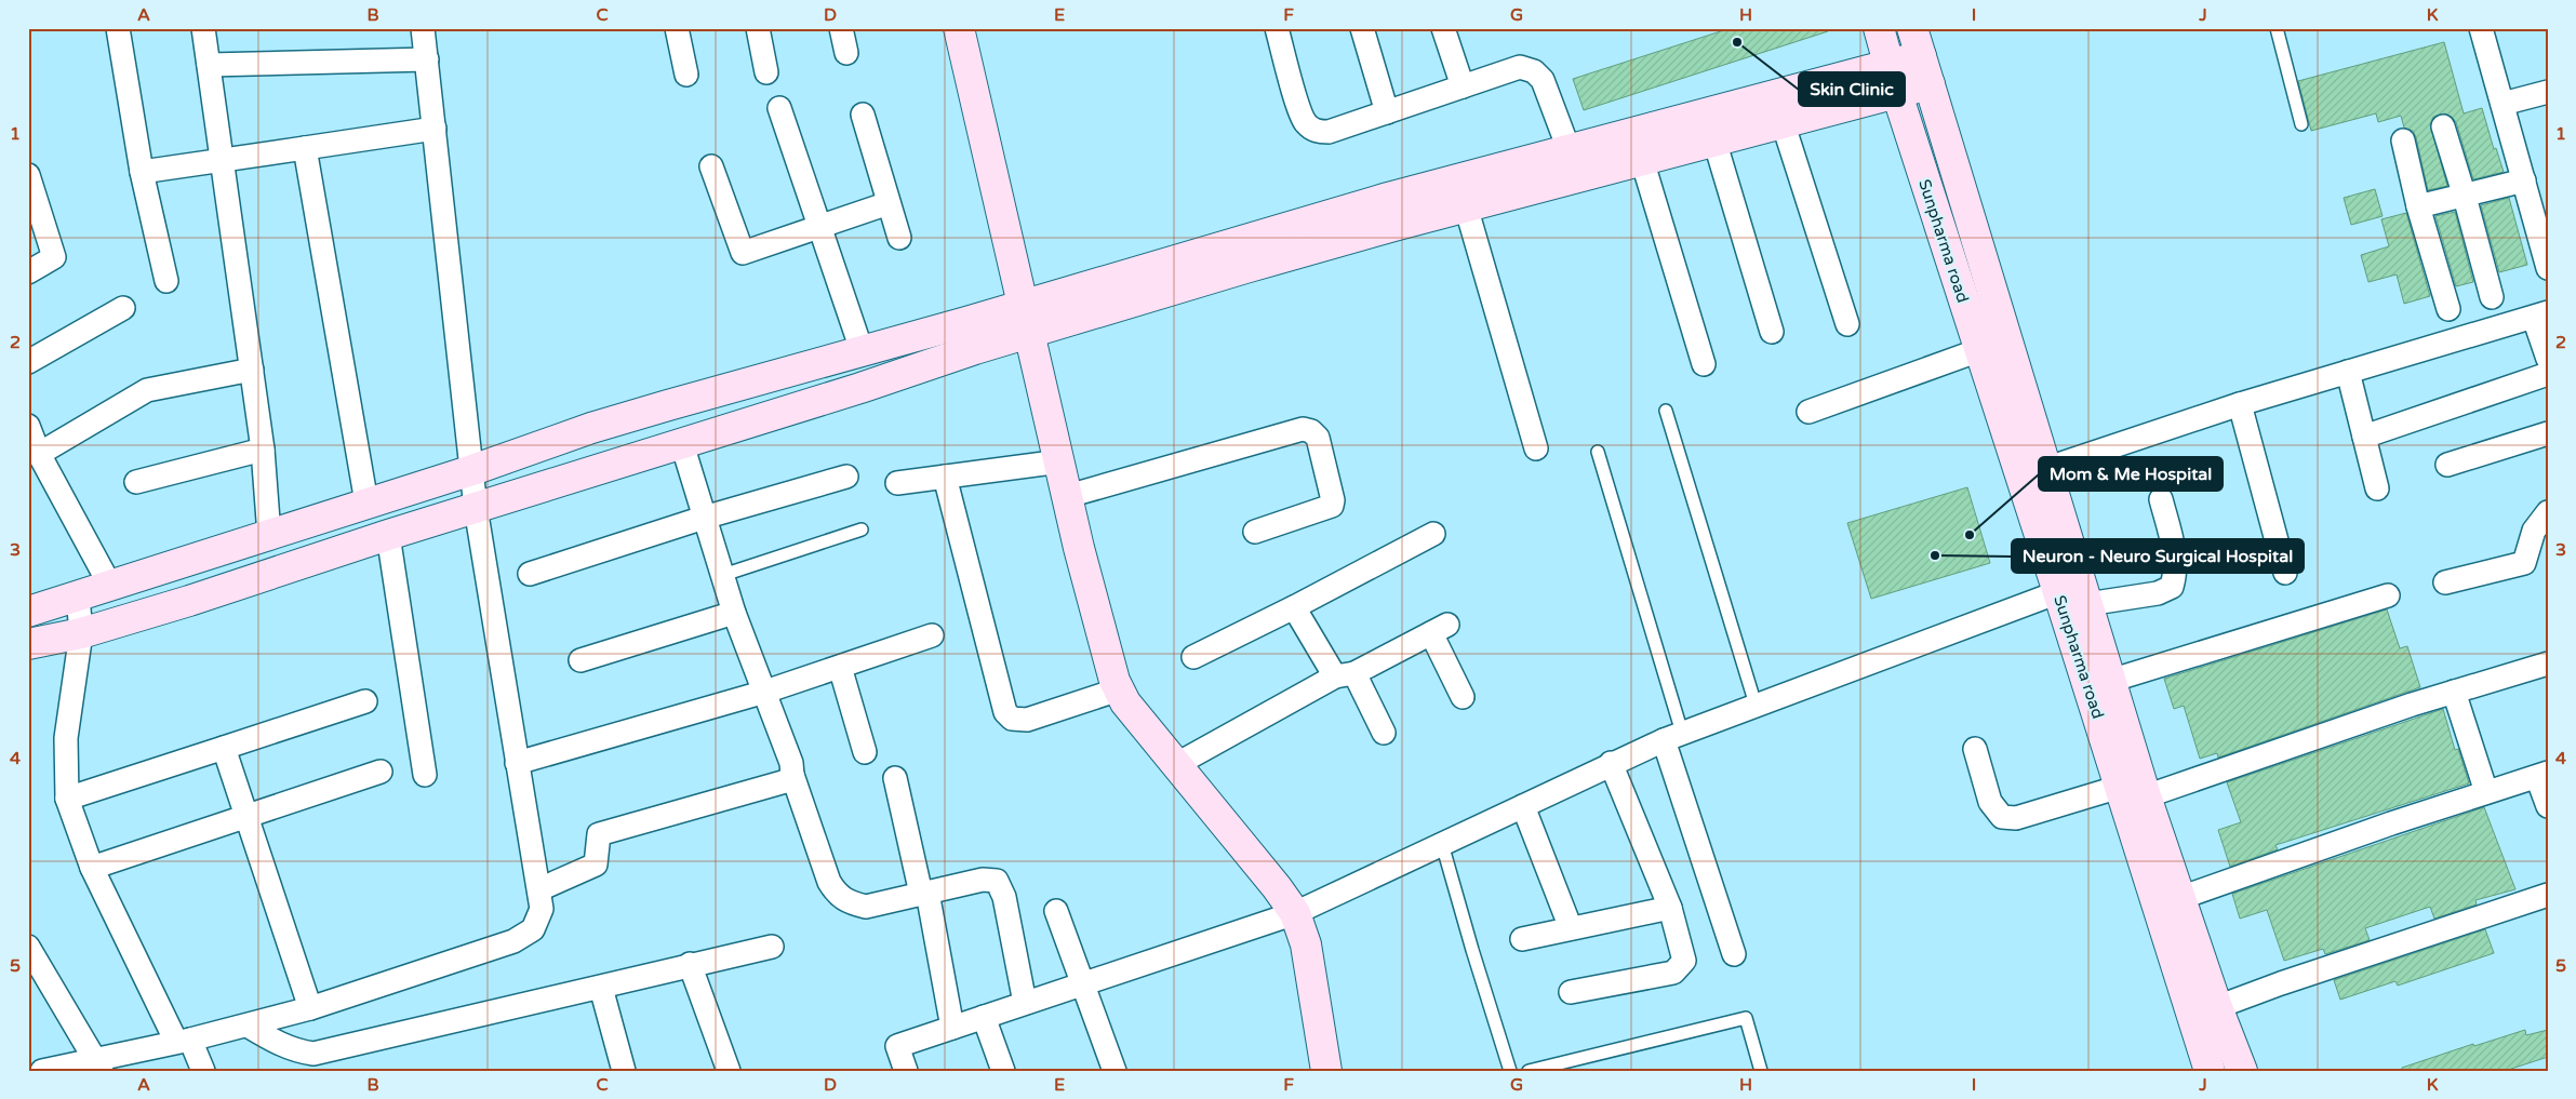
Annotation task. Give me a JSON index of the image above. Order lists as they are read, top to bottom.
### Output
{
  "streets": {
    "street": ["Sunpharma road"]
  },
  "places": ["Skin Clinic", "Mom & Me Hospital", "Neuron - Neuro Surgical Hospital"],
  "grid": {
    "columns": [
      "A",
      "B",
      "C",
      "D",
      "E",
      "F",
      "G",
      "H",
      "I",
      "J",
      "K"
    ],
    "rows": [
      "1",
      "2",
      "3",
      "4",
      "5"
    ]
  }
}
